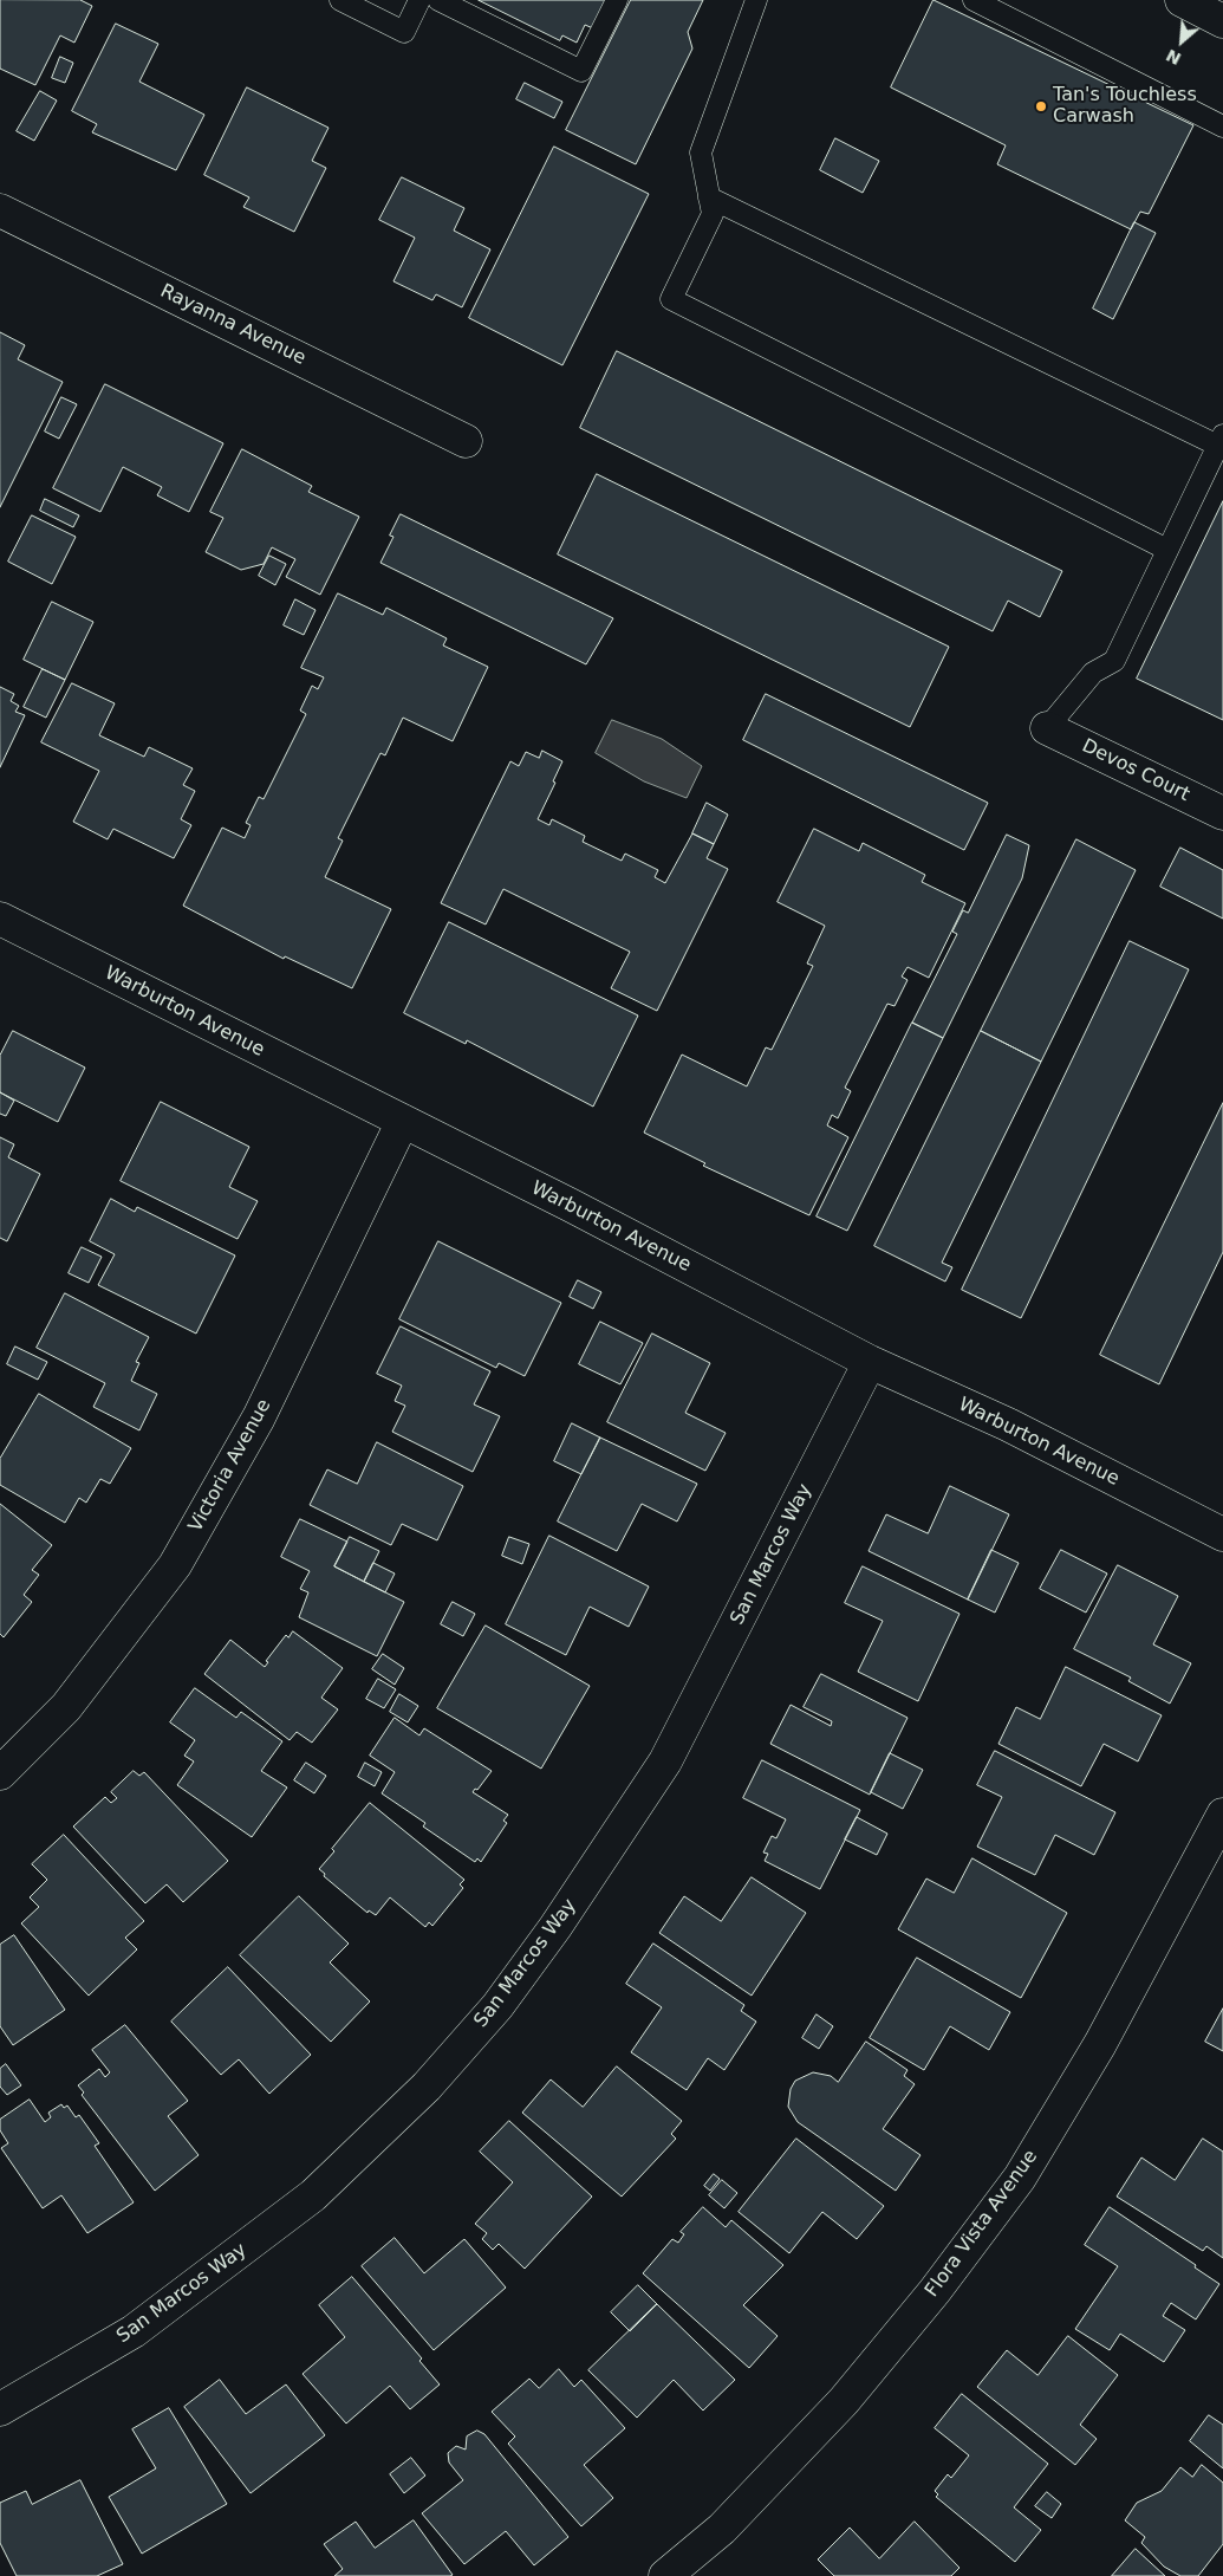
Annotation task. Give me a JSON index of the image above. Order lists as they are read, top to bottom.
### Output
{
  "streets": {
    "street": [
      "Rayanna Avenue",
      "Devos Court",
      "Warburton Avenue",
      "Victoria Avenue",
      "San Marcos Way",
      "Flora Vista Avenue"
    ]
  },
  "crossings": [
    ["Warburton Avenue", "Victoria Avenue"],
    ["Warburton Avenue", "San Marcos Way"]
  ],
  "places": ["Tan's Touchless Carwash"],
  "north": "bottom left"
}
